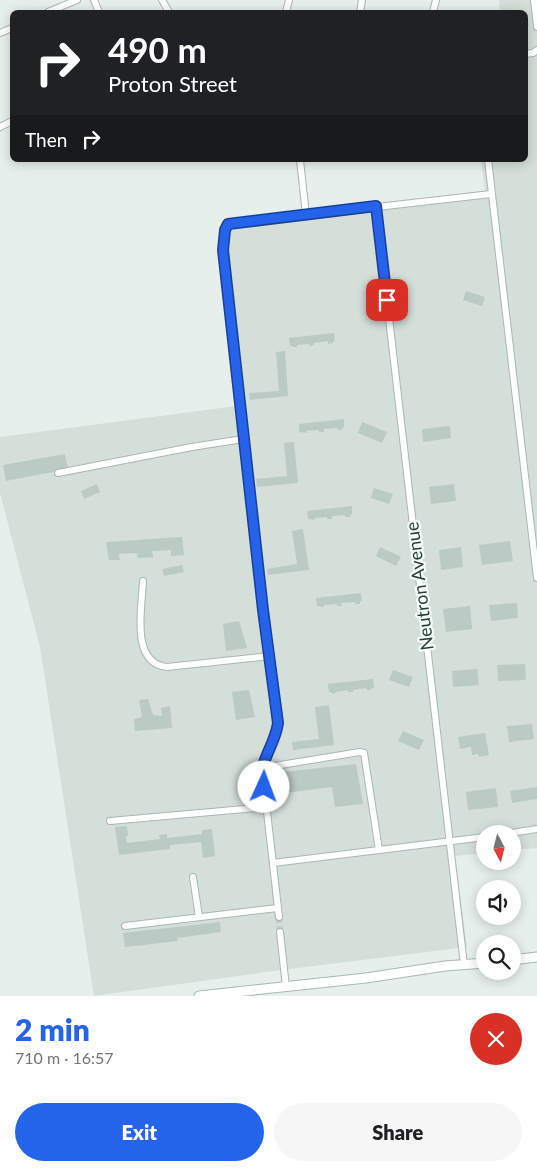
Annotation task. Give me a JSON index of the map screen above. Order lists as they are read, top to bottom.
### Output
{
  "streets": {
    "street": ["Neutron Avenue"]
  },
  "north": "bottom",
  "page": {
    "turn": ["490 m", "Proton Street"],
    "then": "Then",
    "heading": ["2 min", "710 m · 16:57"],
    "buttons": ["Exit", "Share"]
  }
}
